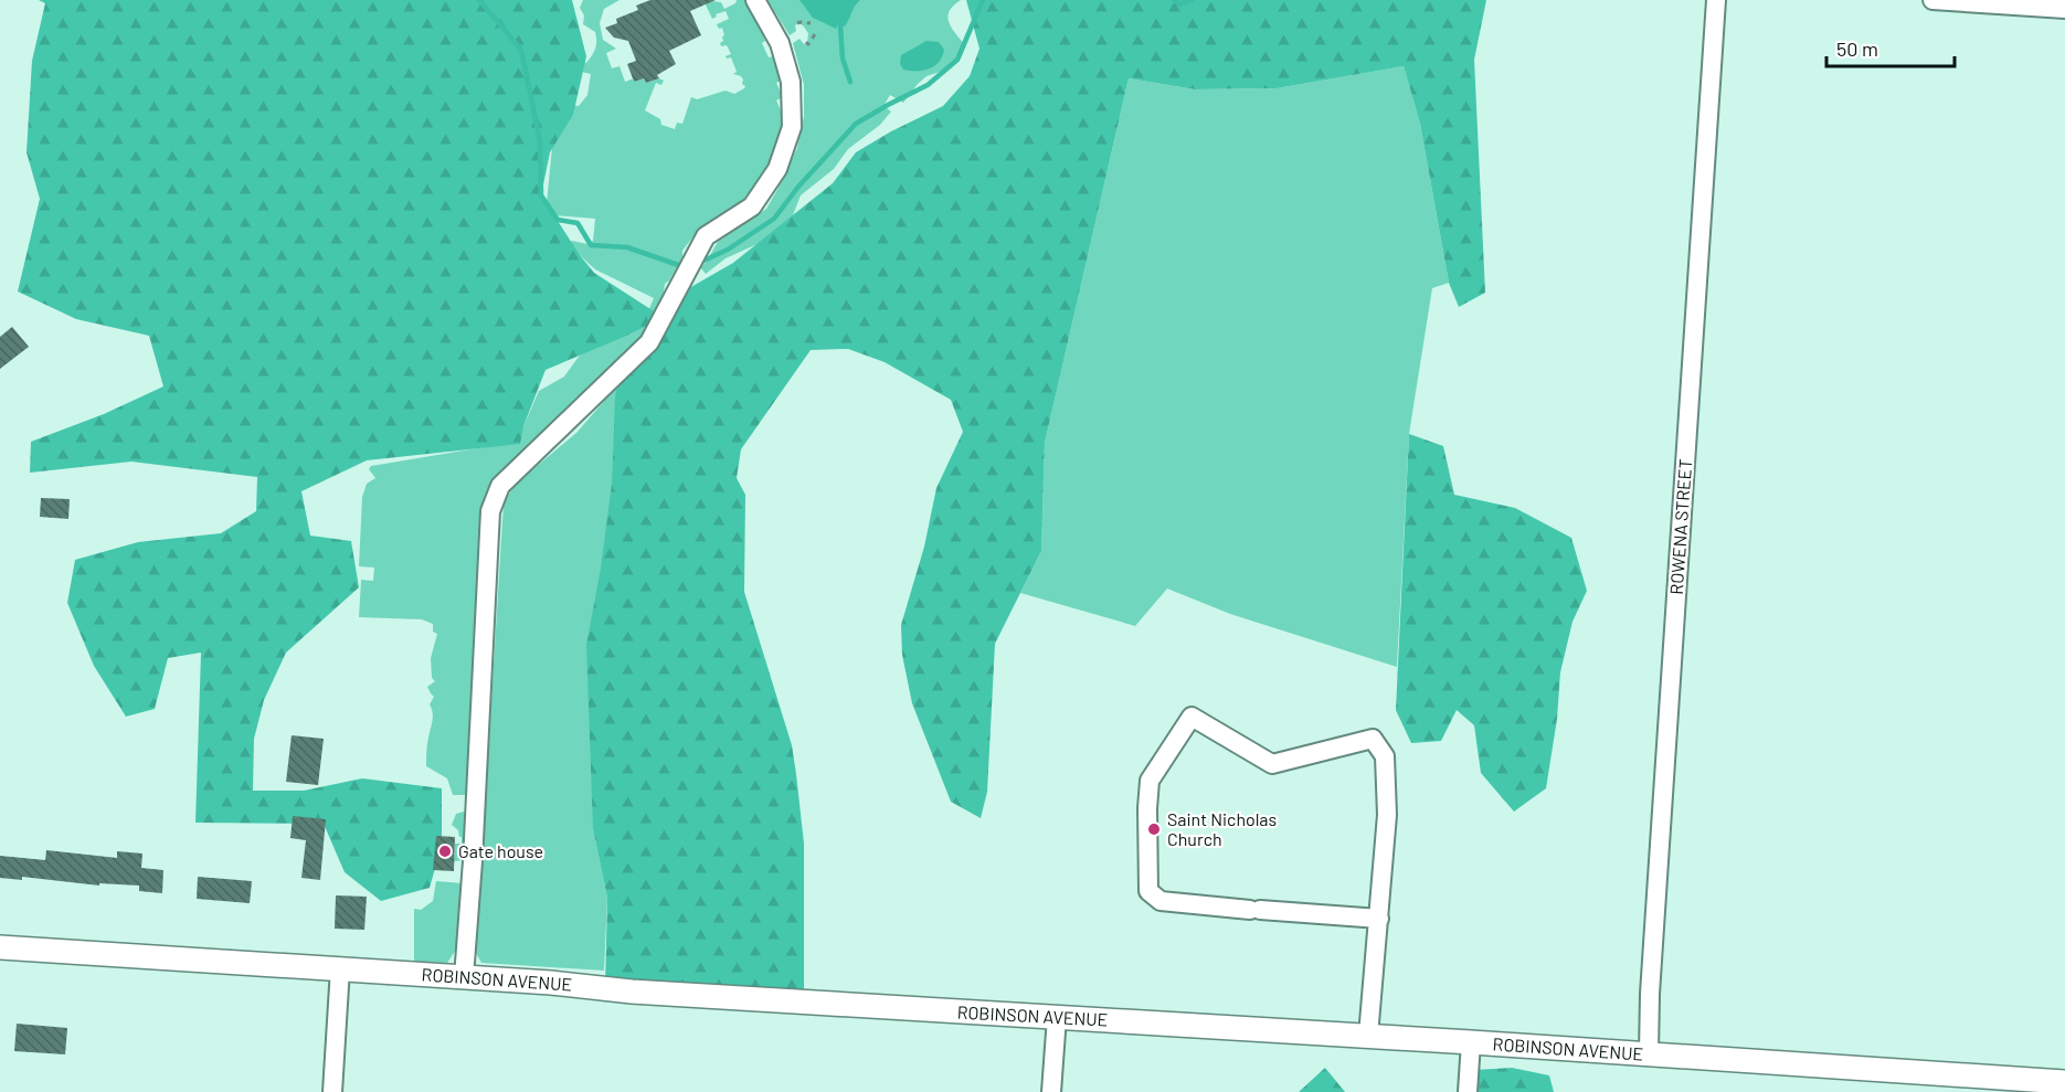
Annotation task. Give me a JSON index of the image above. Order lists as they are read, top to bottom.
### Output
{
  "streets": {
    "main road": ["ROBINSON AVENUE"],
    "street": ["ROWENA STREET"]
  },
  "crossings": [
    ["ROWENA STREET", "ROBINSON AVENUE"]
  ],
  "places": ["Saint Nicholas Church", "Gate house"],
  "scale_bar": "50 m"
}
